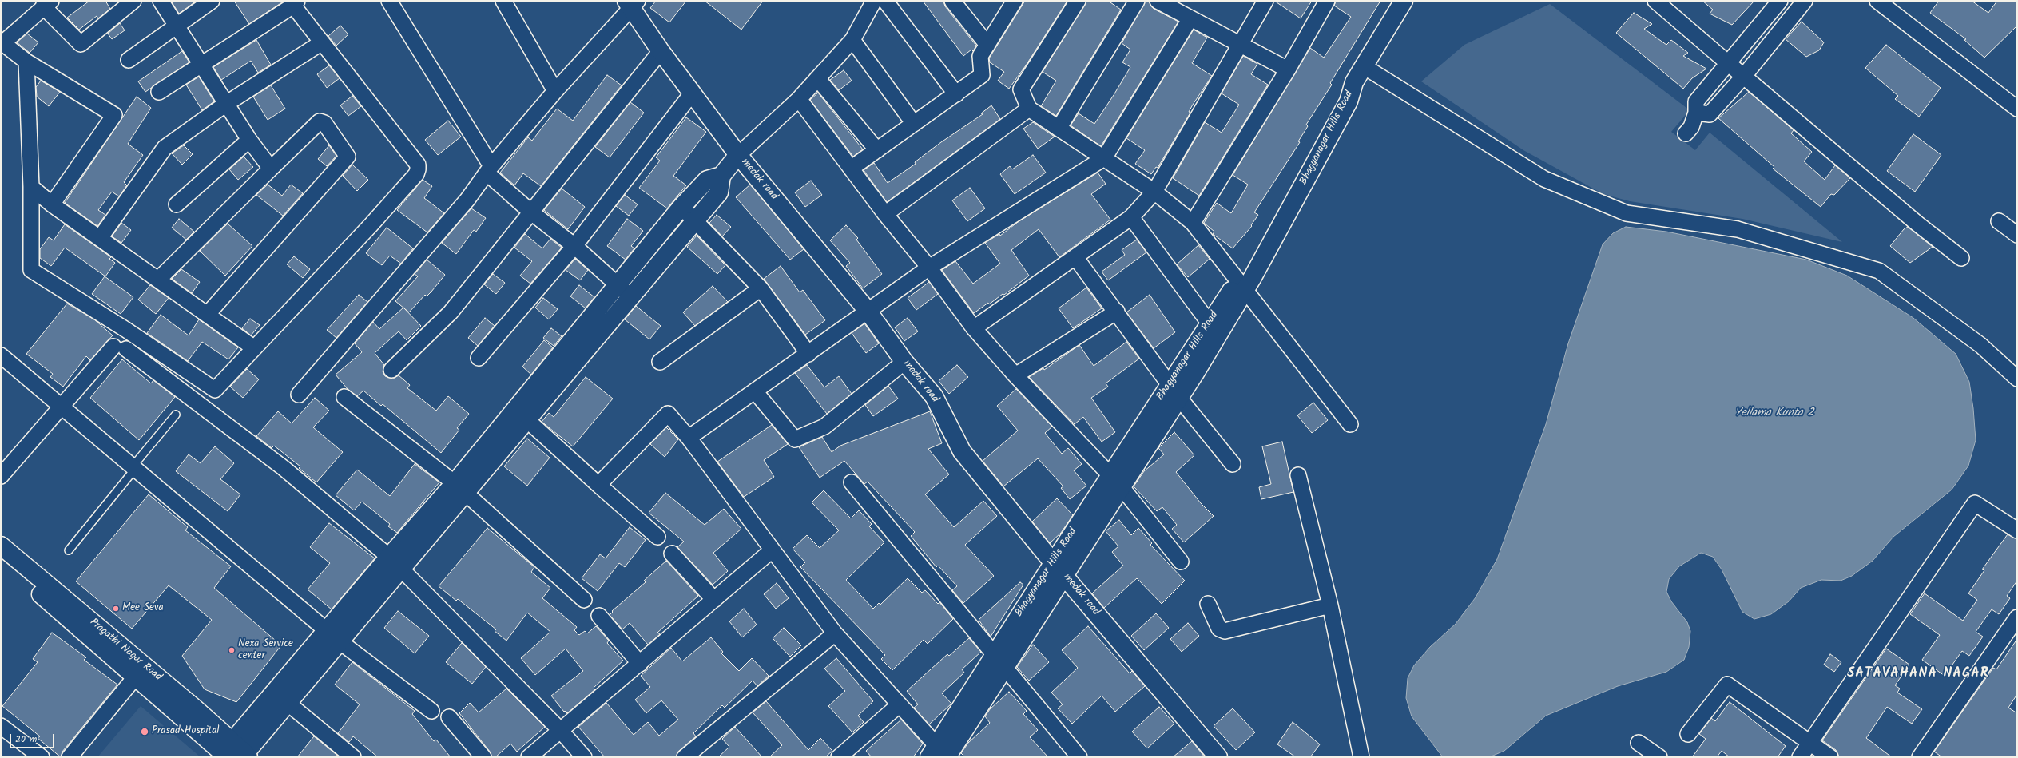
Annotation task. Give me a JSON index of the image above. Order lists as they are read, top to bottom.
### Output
{
  "streets": {
    "street": ["Bhagyanagar Hills Road", "medak road", "Pragathi Nagar Road"]
  },
  "crossings": [
    ["Bhagyanagar Hills Road", "medak road"]
  ],
  "districts": ["SATAVAHANA NAGAR"],
  "water": ["Yellama Kunta 2"],
  "places": ["Mee Seva", "Nexa Service center", "Prasad Hospital"],
  "scale_bar": "20 m"
}
